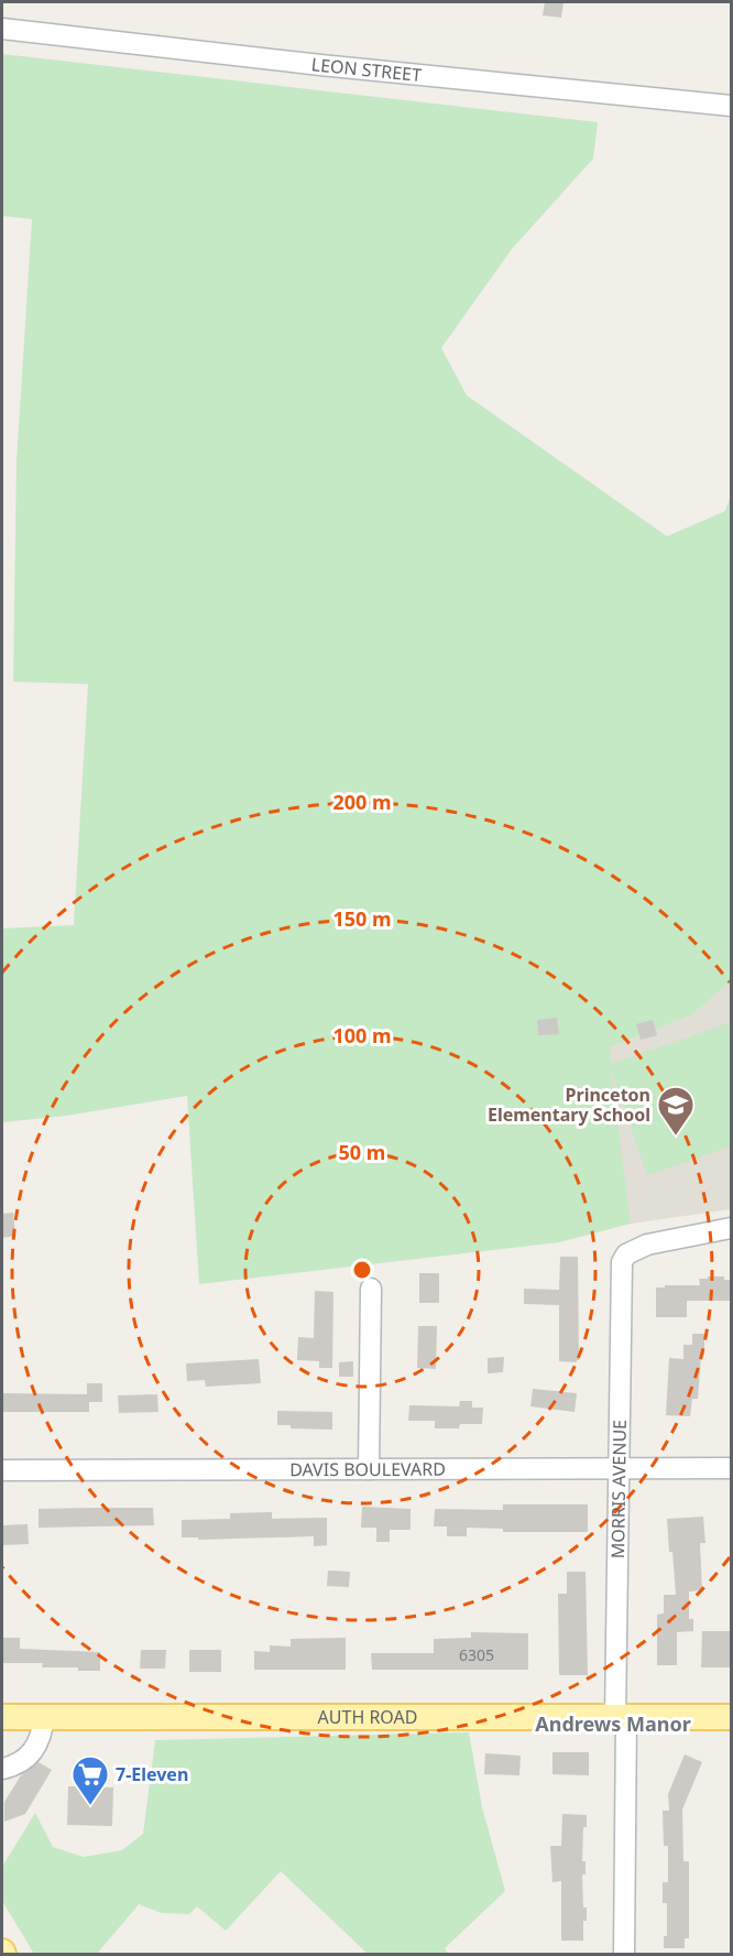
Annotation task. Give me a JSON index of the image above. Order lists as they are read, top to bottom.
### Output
{
  "streets": {
    "main road": ["AUTH ROAD"],
    "street": ["LEON STREET", "DAVIS BOULEVARD", "MORRIS AVENUE"]
  },
  "crossings": [
    ["DAVIS BOULEVARD", "MORRIS AVENUE"],
    ["MORRIS AVENUE", "AUTH ROAD"]
  ],
  "districts": ["Andrews Manor"],
  "places": {
    "school or university": ["Princeton Elementary School"],
    "supermarket": ["7-Eleven"]
  },
  "house_numbers": ["6305"],
  "rings": [
    "200 m",
    "150 m",
    "100 m",
    "50 m"
  ]
}
